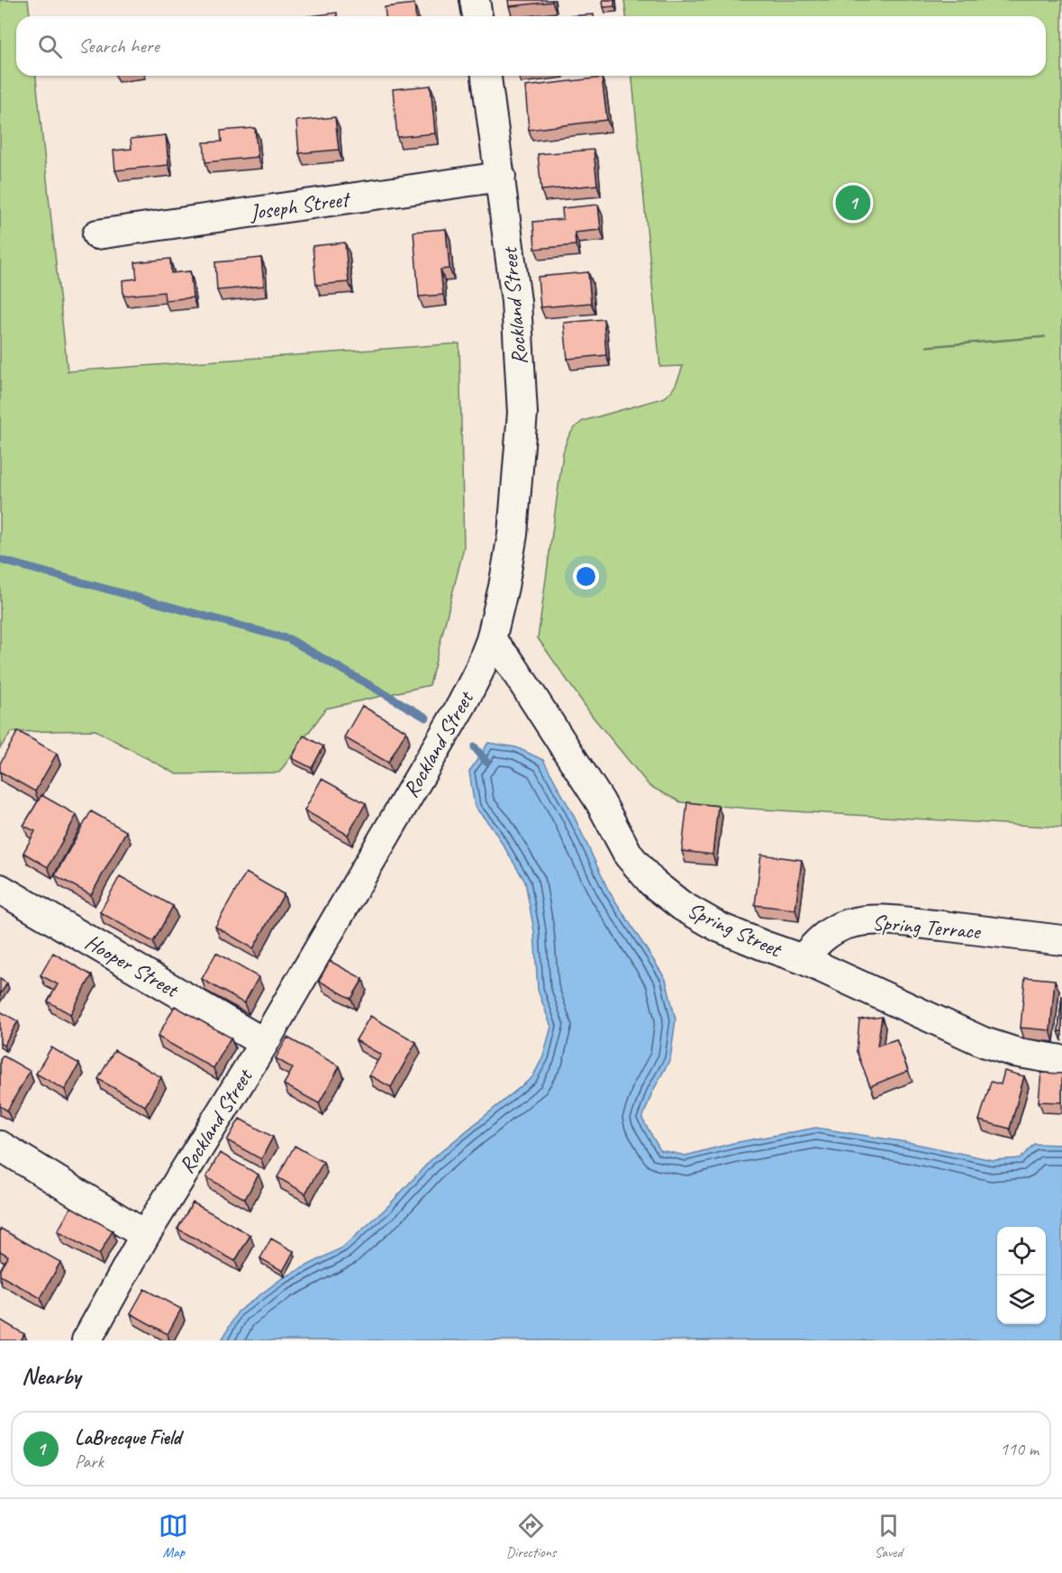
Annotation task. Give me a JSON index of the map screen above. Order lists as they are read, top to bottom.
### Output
{
  "streets": {
    "street": [
      "Joseph Street",
      "Rockland Street",
      "Spring Terrace",
      "Spring Street",
      "Hooper Street"
    ]
  },
  "crossings": [
    ["Joseph Street", "Rockland Street"],
    ["Rockland Street", "Spring Street"],
    ["Rockland Street", "Hooper Street"],
    ["Spring Terrace", "Spring Street"]
  ],
  "page": {
    "search": "Search here",
    "pins": "1",
    "heading": "Nearby",
    "list": [
      {
        "mark": "1",
        "name": "LaBrecque Field",
        "note": "Park",
        "value": "110 m"
      }
    ],
    "nav": ["Map", "Directions", "Saved"]
  }
}
